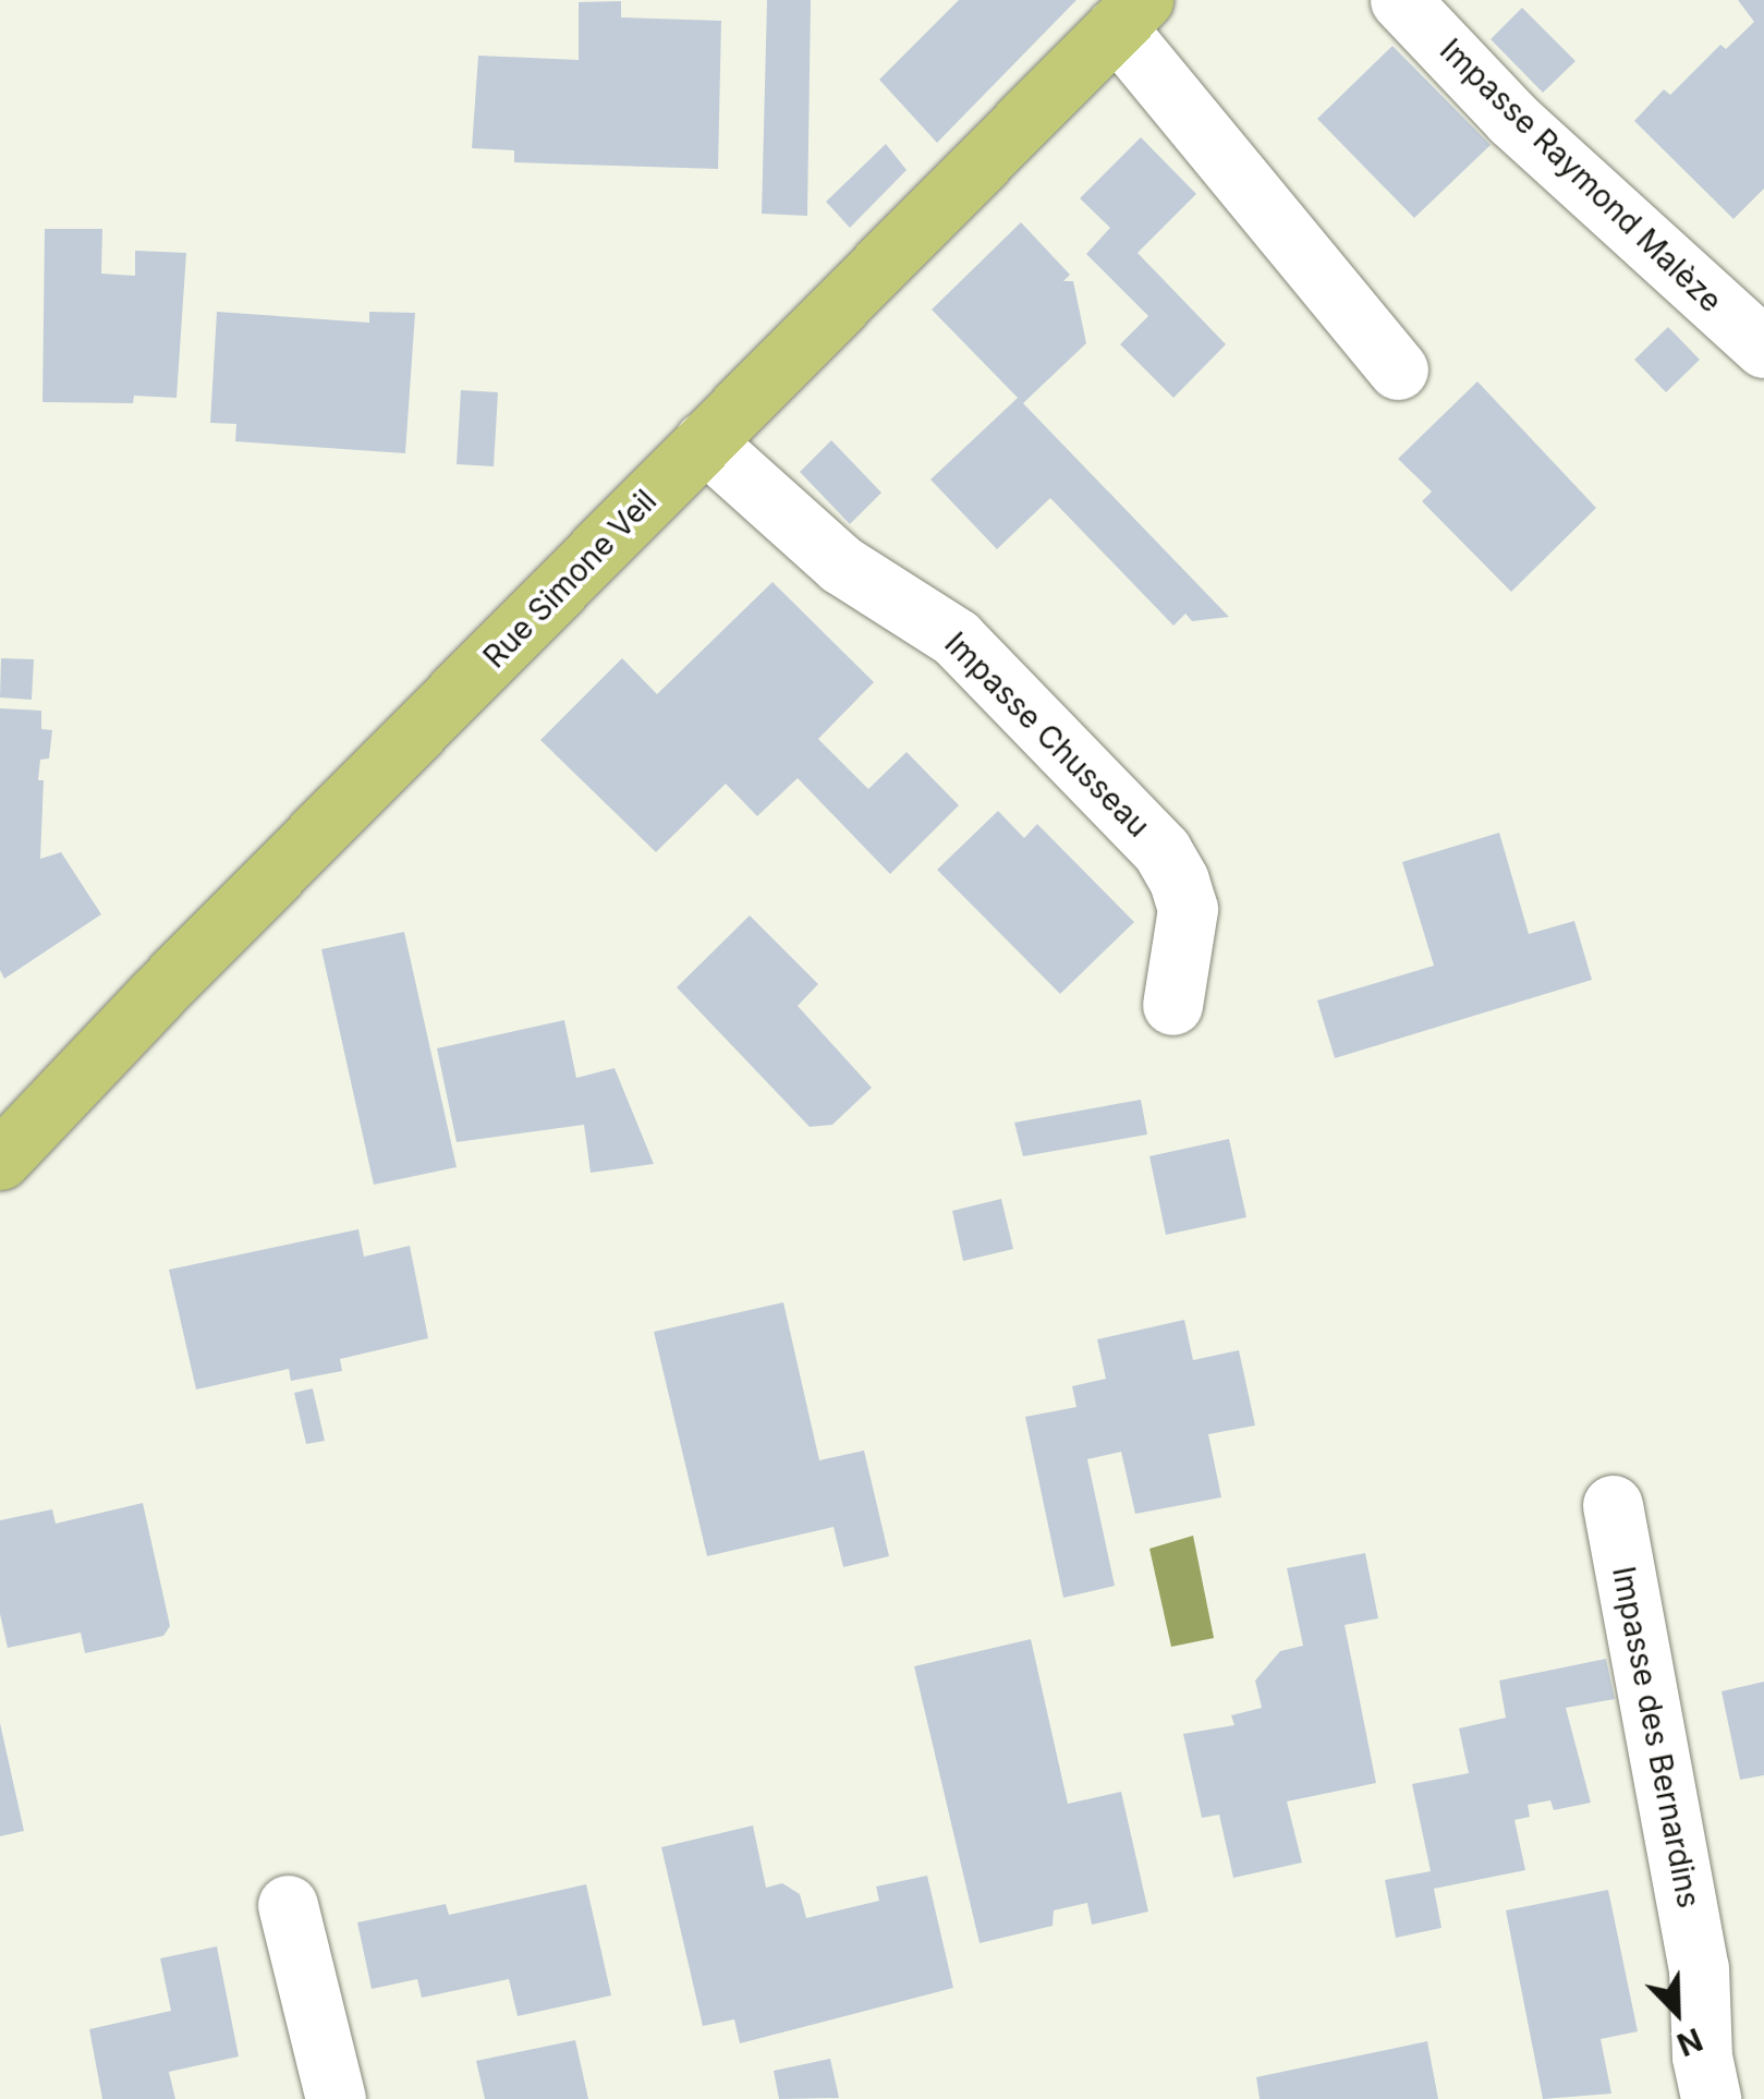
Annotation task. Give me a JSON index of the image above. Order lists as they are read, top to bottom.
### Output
{
  "streets": {
    "main road": ["Rue Simone Veil"],
    "street": ["Impasse Raymond Malèze", "Impasse Chusseau", "Impasse des Bernardins"]
  },
  "crossings": [
    ["Rue Simone Veil", "Impasse Chusseau"]
  ],
  "north": "bottom right"
}
